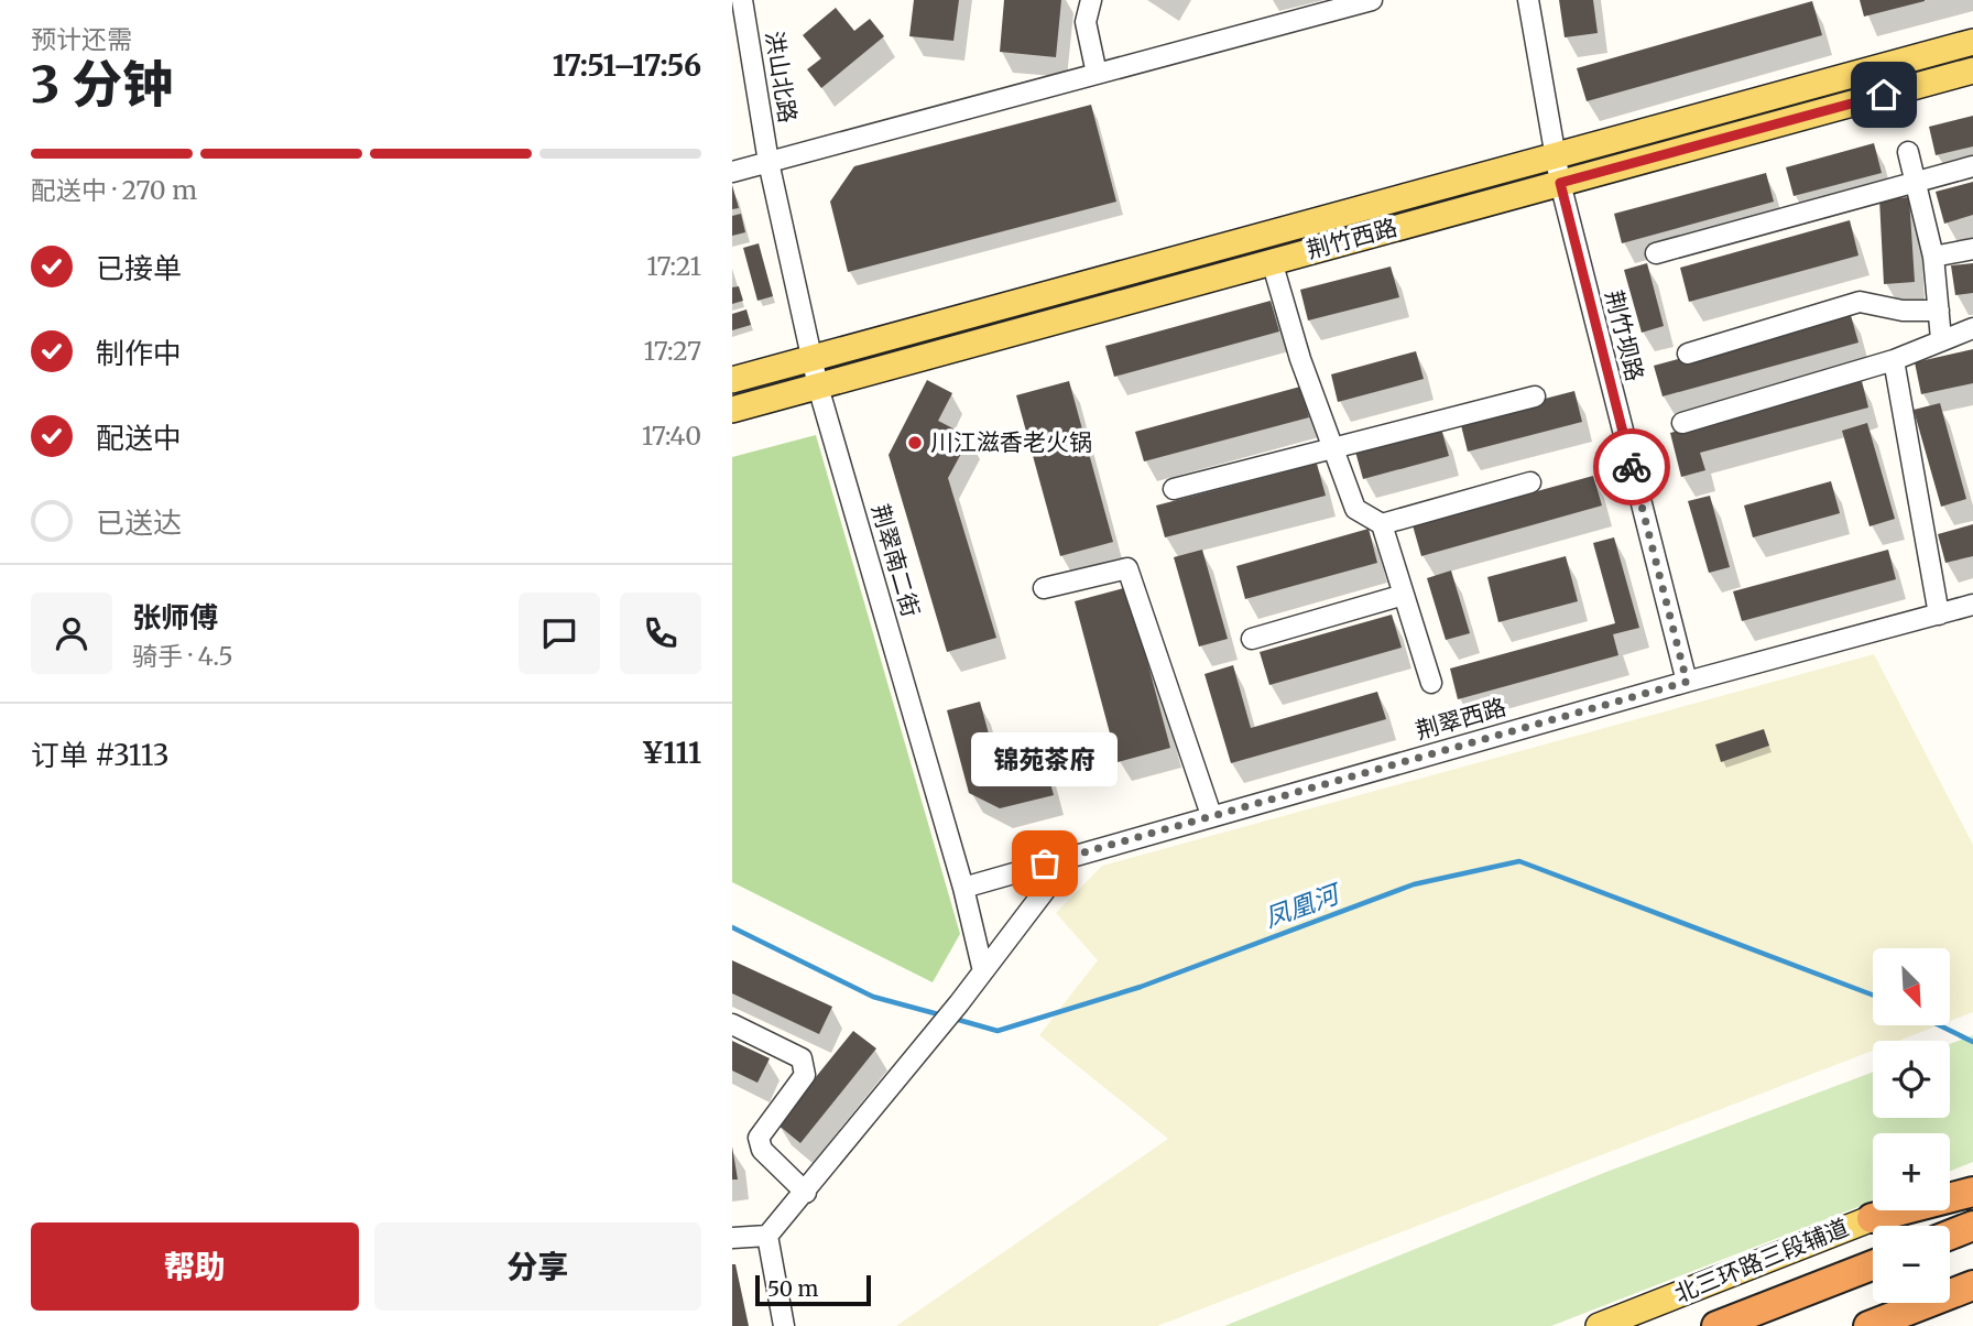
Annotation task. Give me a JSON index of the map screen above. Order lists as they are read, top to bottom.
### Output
{
  "streets": {
    "main road": ["荆竹西路", "北三环路三段辅道"],
    "street": [
      "洪山北路",
      "荆竹坝路",
      "荆翠南二街",
      "荆翠西路"
    ]
  },
  "crossings": [
    ["洪山北路", "荆翠南二街"],
    ["荆竹西路", "荆竹坝路"],
    ["荆竹西路", "荆翠南二街"],
    ["荆竹坝路", "荆翠西路"],
    ["荆翠南二街", "荆翠西路"]
  ],
  "water": ["凤凰河"],
  "places": ["川江滋香老火锅", "锦苑茶府"],
  "scale_bar": "50 m",
  "north": "bottom right",
  "page": {
    "heading": ["3 分钟", "预计还需", "17:51–17:56"],
    "panel": [
      "张师傅",
      "骑手 · 4.5",
      "订单 #3113",
      "¥111"
    ],
    "bar": "配送中 · 270 m",
    "list": [
      ["已接单", "17:21"],
      ["制作中", "17:27"],
      ["配送中", "17:40"],
      "已送达"
    ],
    "bubble": "锦苑茶府",
    "map_buttons": ["+", "−"],
    "buttons": ["帮助", "分享"],
    "scale": "50 m"
  }
}
